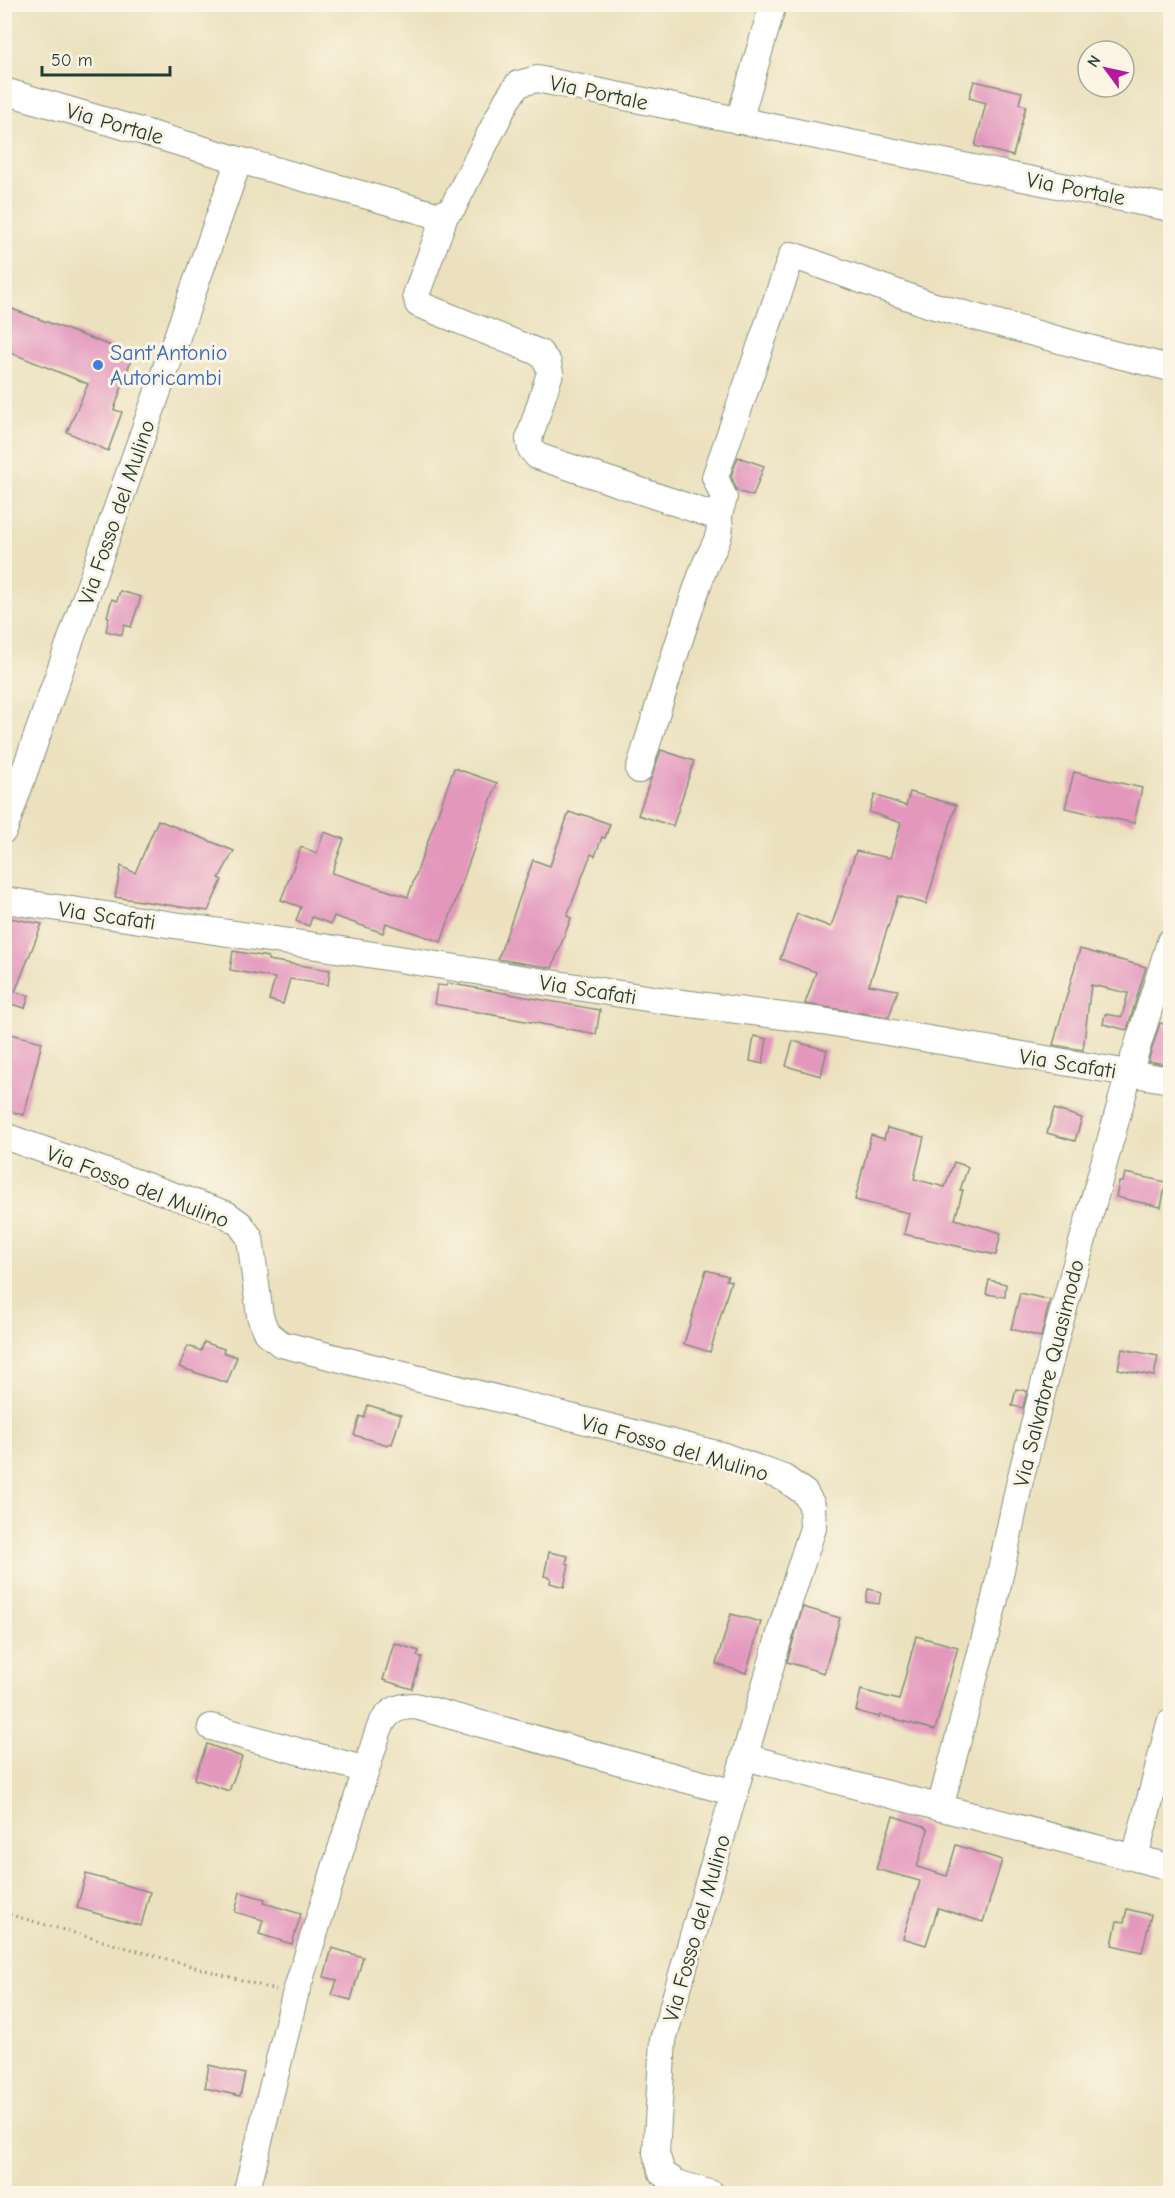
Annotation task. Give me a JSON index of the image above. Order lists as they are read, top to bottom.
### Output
{
  "streets": {
    "street": [
      "Via Portale",
      "Via Fosso del Mulino",
      "Via Scafati",
      "Via Salvatore Quasimodo"
    ]
  },
  "crossings": [
    ["Via Portale", "Via Fosso del Mulino"],
    ["Via Scafati", "Via Salvatore Quasimodo"]
  ],
  "places": ["Sant'Antonio Autoricambi"],
  "scale_bar": "50 m",
  "north": "top left"
}
